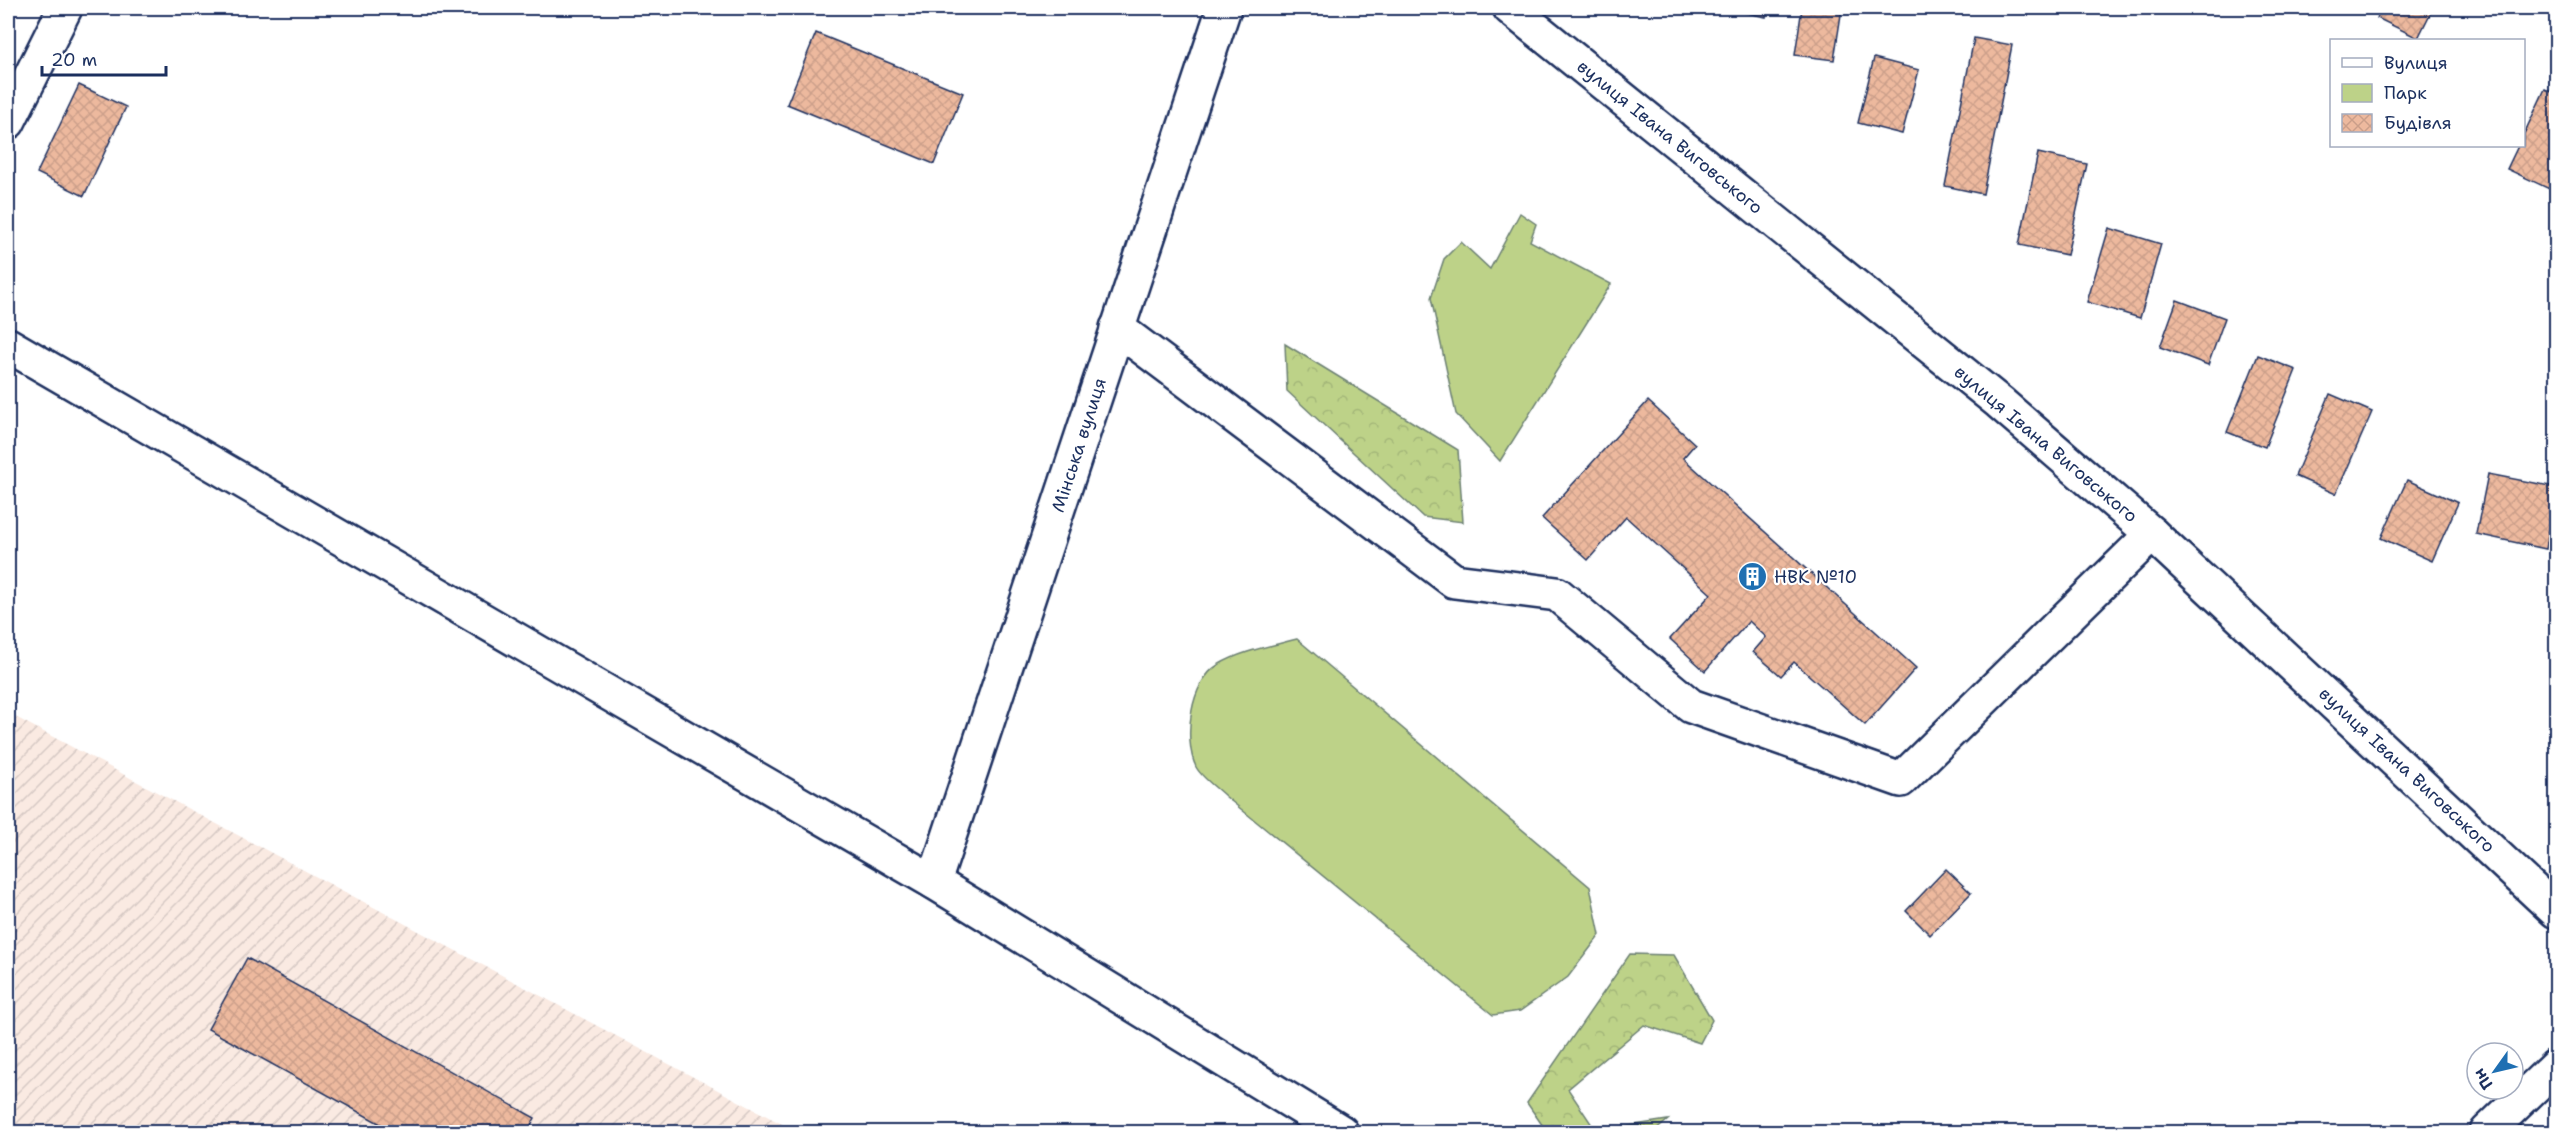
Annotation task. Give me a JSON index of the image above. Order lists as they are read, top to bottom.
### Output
{
  "streets": {
    "street": ["вулиця Івана Виговського", "Мінська вулиця"]
  },
  "places": {
    "building": ["НВК №10"]
  },
  "legend": ["Вулиця", "Парк", "Будівля"],
  "scale_bar": "20 m",
  "north": "bottom left"
}
